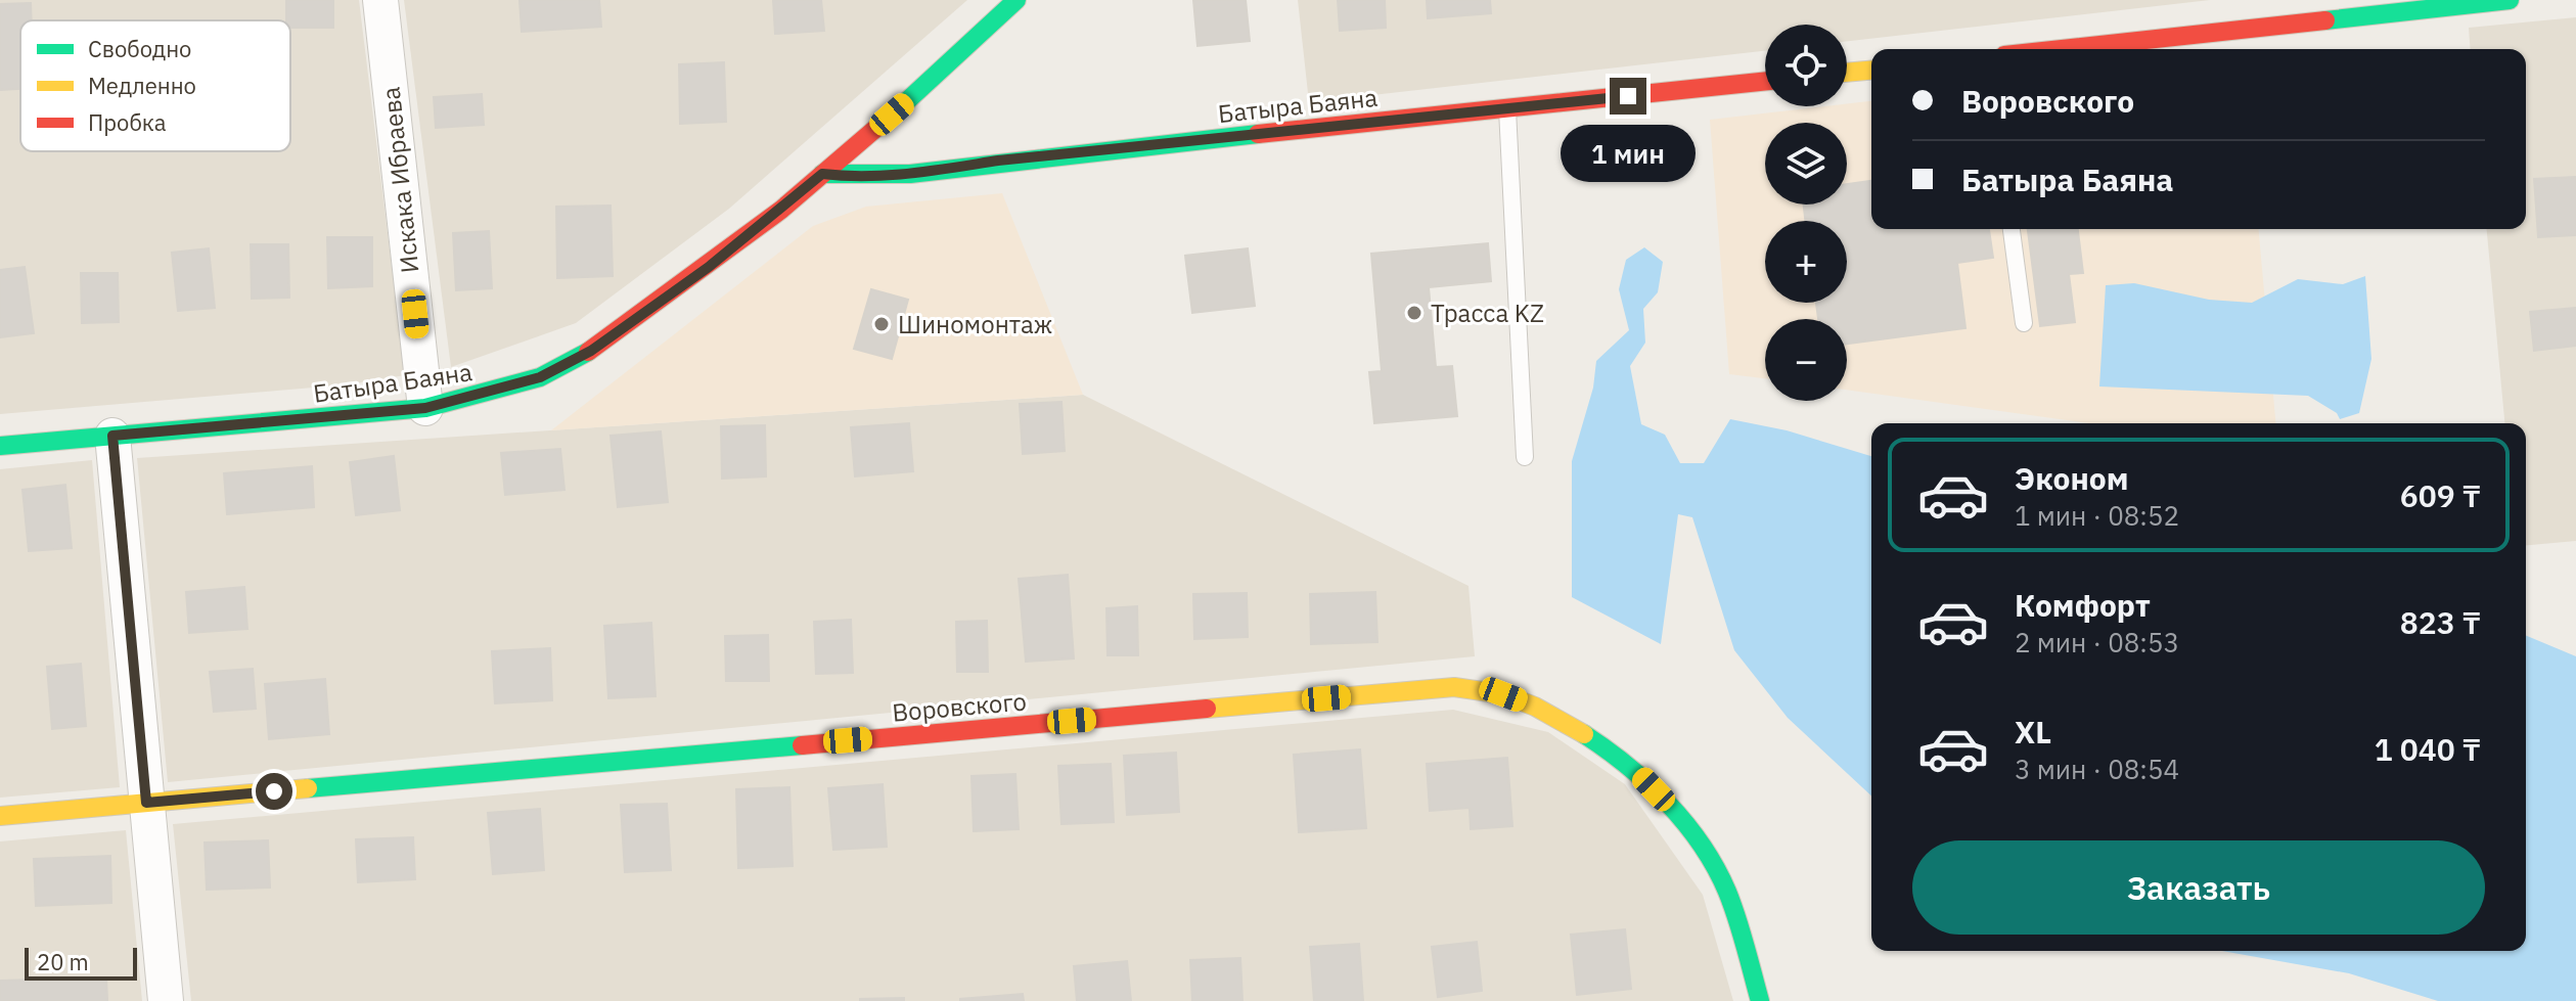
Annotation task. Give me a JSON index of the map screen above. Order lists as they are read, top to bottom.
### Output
{
  "streets": {
    "street": ["Батыра Баяна", "Искака Ибраева", "Воровского"]
  },
  "crossings": [
    ["Батыра Баяна", "Искака Ибраева"]
  ],
  "places": ["Трасса KZ", "Шиномонтаж"],
  "legend": ["Свободно", "Медленно", "Пробка"],
  "scale_bar": "20 m",
  "page": {
    "map_buttons": ["+", "−"],
    "banner": ["Воровского", "Батыра Баяна"],
    "bubble": "1 мин",
    "list": [
      {
        "name": "Эконом",
        "note": "1 мин · 08:52",
        "value": "609 ₸"
      },
      {
        "name": "Комфорт",
        "note": "2 мин · 08:53",
        "value": "823 ₸"
      },
      {
        "name": "XL",
        "note": "3 мин · 08:54",
        "value": "1 040 ₸"
      }
    ],
    "buttons": "Заказать",
    "scale": "20 m"
  }
}
